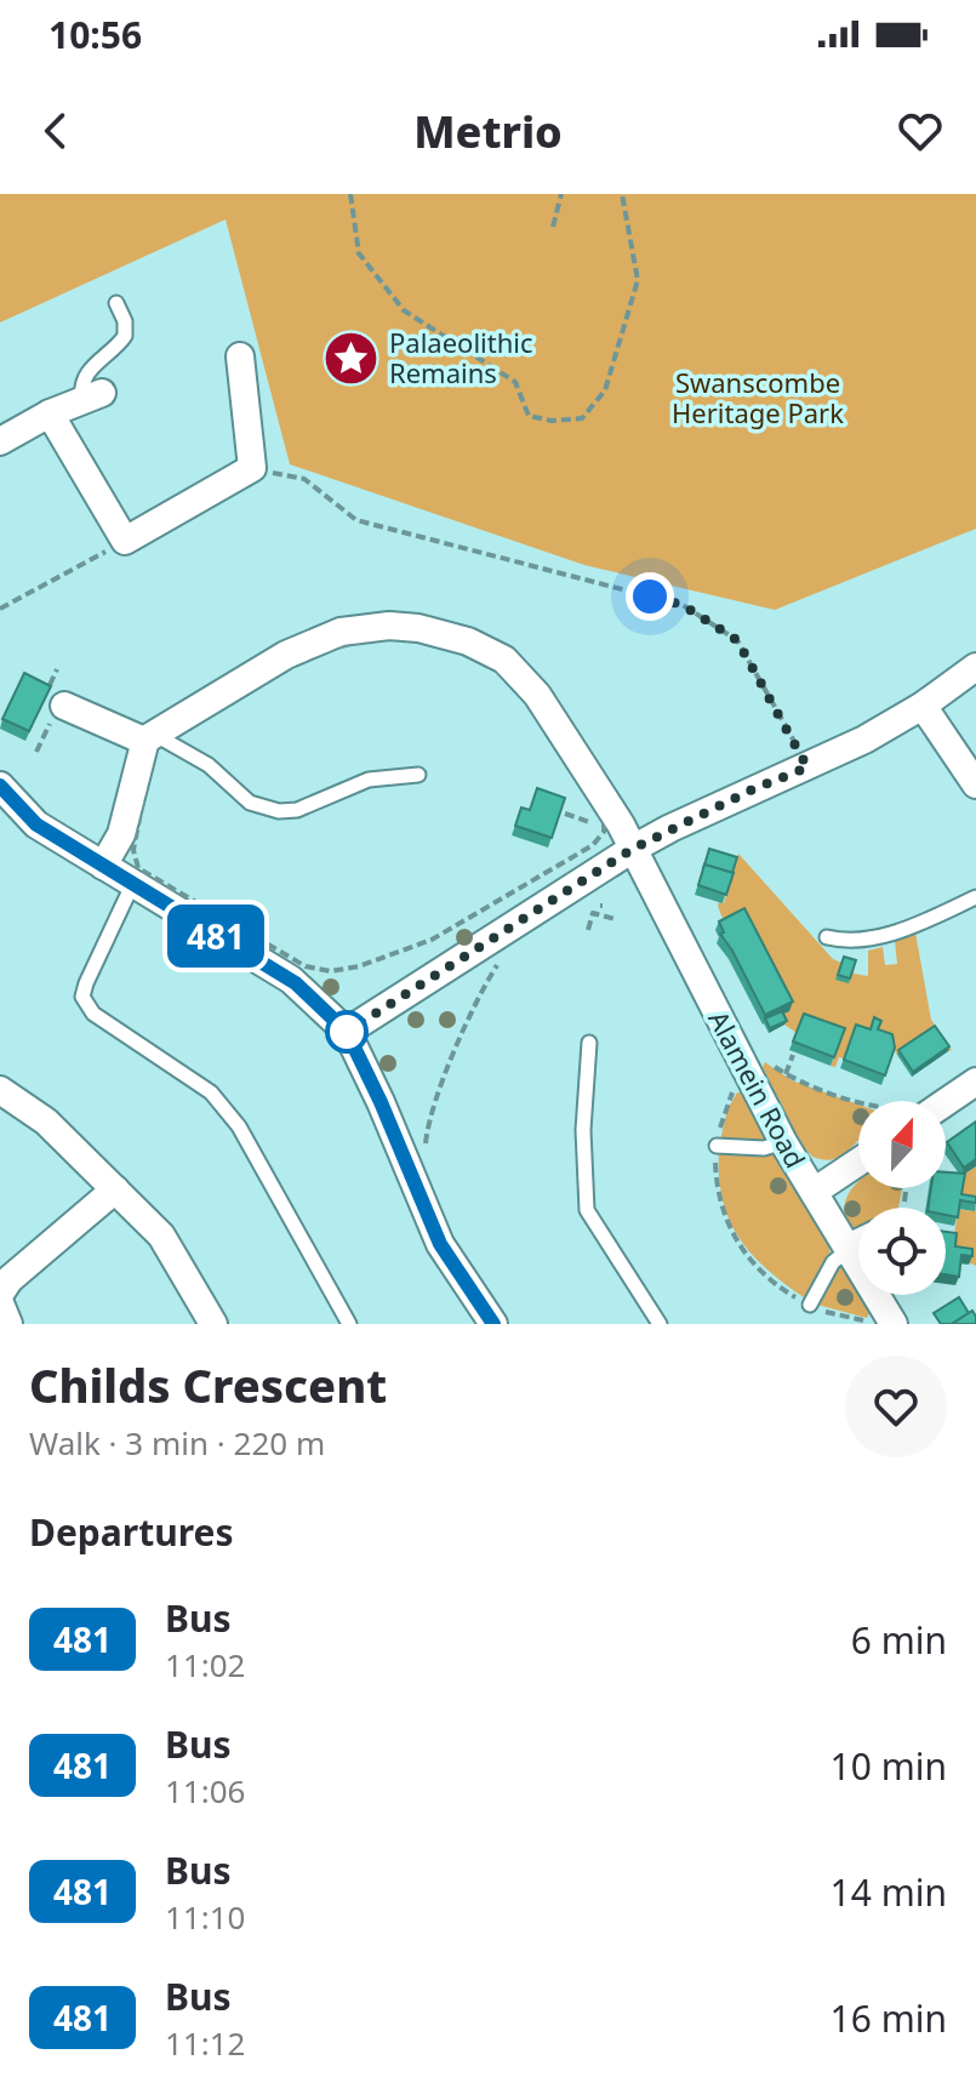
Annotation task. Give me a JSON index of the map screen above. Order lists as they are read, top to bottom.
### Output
{
  "streets": {
    "street": ["Alamein Road"]
  },
  "parks": ["Swanscombe Heritage Park"],
  "places": {
    "place": ["Palaeolithic Remains"]
  },
  "lines": ["bus line 481"],
  "north": "top",
  "page": {
    "status": "10:56",
    "header": "Metrio",
    "on_map": "481",
    "heading": [
      ["Childs Crescent", "Walk · 3 min · 220 m"],
      "Departures"
    ],
    "list": [
      {
        "mark": "481",
        "name": "Bus",
        "note": "11:02",
        "value": "6 min"
      },
      {
        "mark": "481",
        "name": "Bus",
        "note": "11:06",
        "value": "10 min"
      },
      {
        "mark": "481",
        "name": "Bus",
        "note": "11:10",
        "value": "14 min"
      },
      {
        "mark": "481",
        "name": "Bus",
        "note": "11:12",
        "value": "16 min"
      }
    ]
  }
}
